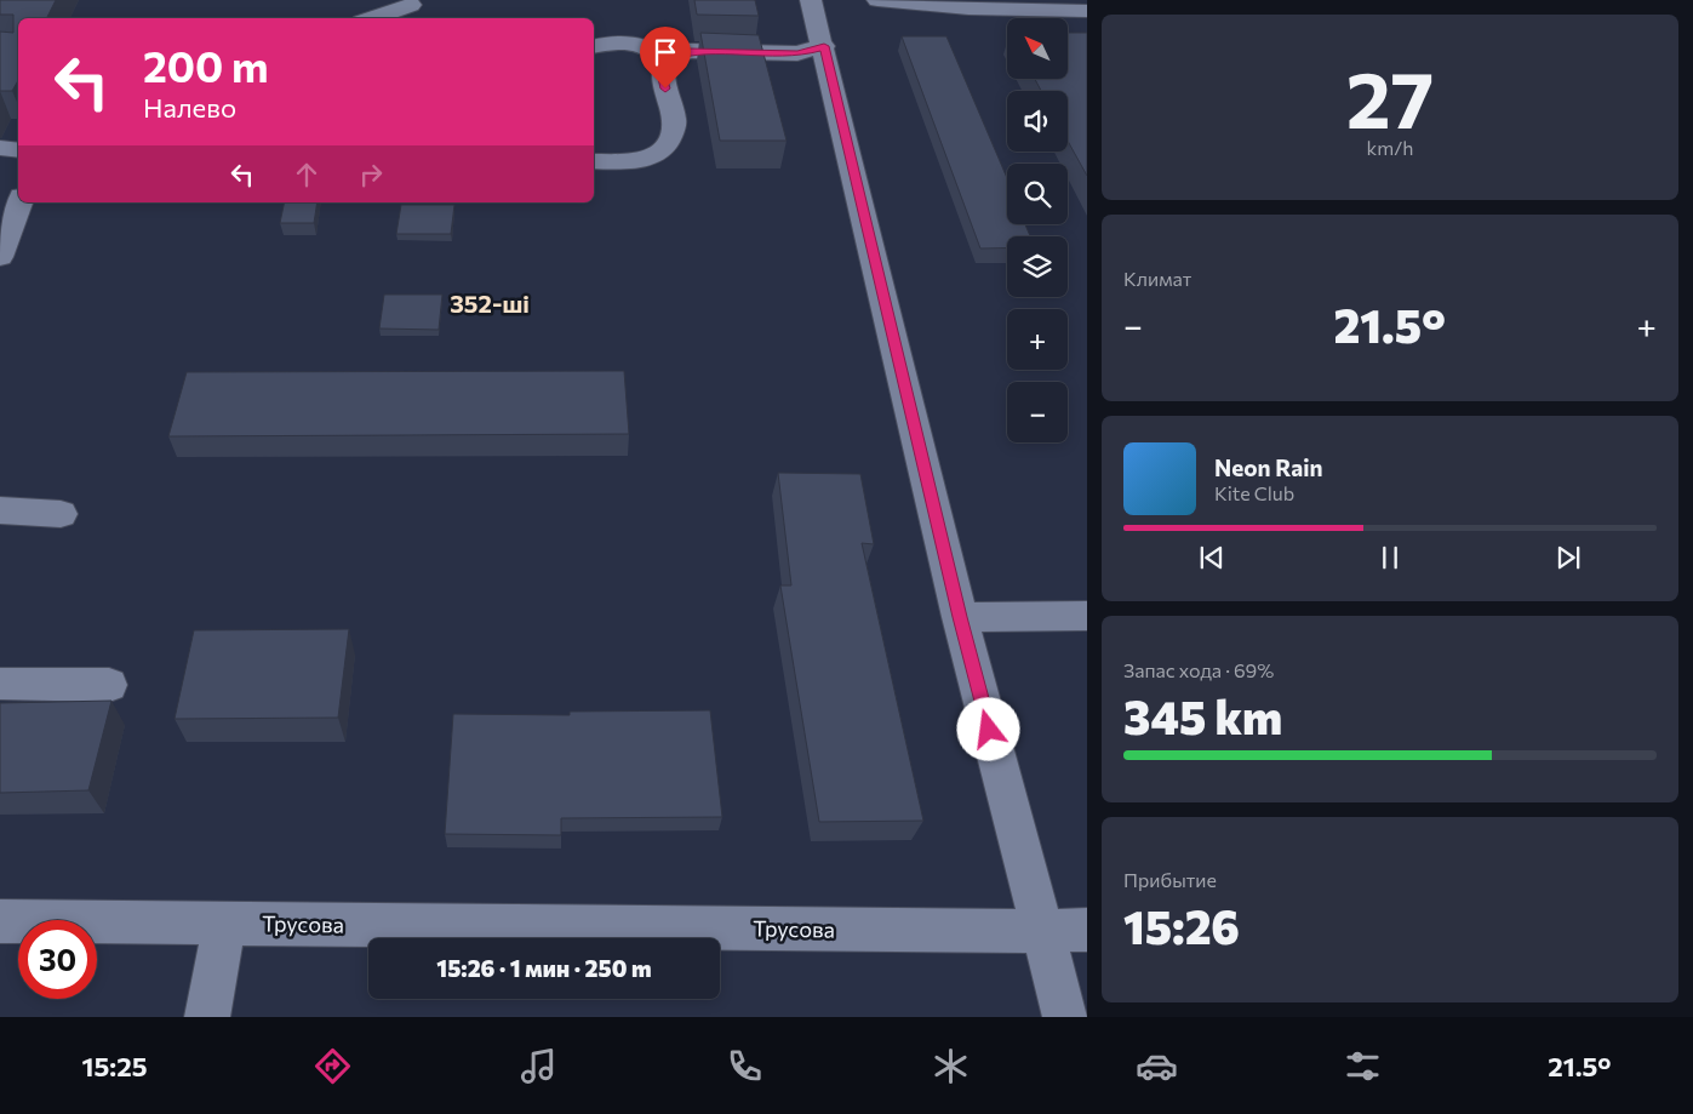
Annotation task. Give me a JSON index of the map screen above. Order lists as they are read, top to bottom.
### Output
{
  "streets": {
    "street": ["Трусова"]
  },
  "districts": ["352-ші"],
  "north": "top left",
  "page": {
    "tile": [
      ["27", "km/h"],
      "Климат",
      ["Запас хода · 69%", "345 km"],
      ["Прибытие", "15:26"]
    ],
    "map_buttons": ["+", "−"],
    "turn": ["200 m", "Налево"],
    "heat": ["−", "21.5°", "+"],
    "song": ["Neon Rain", "Kite Club"],
    "limit": "30",
    "trip": "15:26 · 1 мин · 250 m",
    "tabs": ["15:25", "21.5°"]
  }
}
